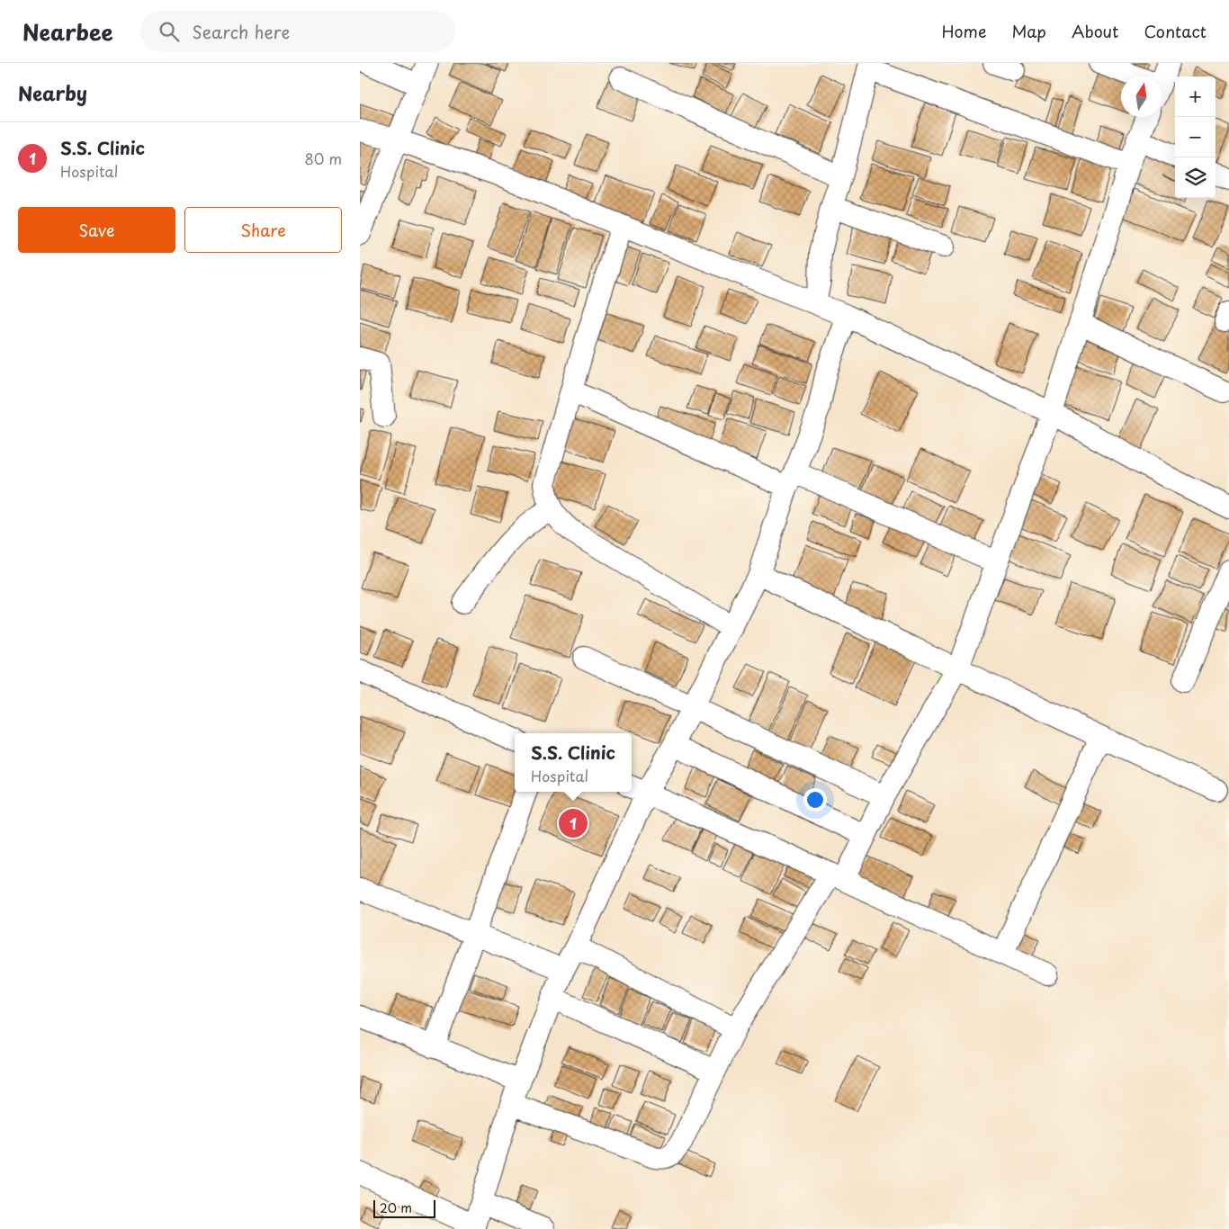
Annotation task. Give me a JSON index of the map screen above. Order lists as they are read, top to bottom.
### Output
{
  "scale_bar": "20 m",
  "north": "top",
  "page": {
    "header": "Nearbee",
    "search": "Search here",
    "nav": [
      "Home",
      "Map",
      "About",
      "Contact"
    ],
    "heading": "Nearby",
    "map_buttons": ["+", "−"],
    "list": [
      {
        "mark": "1",
        "name": "S.S. Clinic",
        "note": "Hospital",
        "value": "80 m"
      }
    ],
    "buttons": ["Save", "Share"],
    "popup": ["S.S. Clinic", "Hospital"],
    "pins": "1",
    "scale": "20 m"
  }
}
